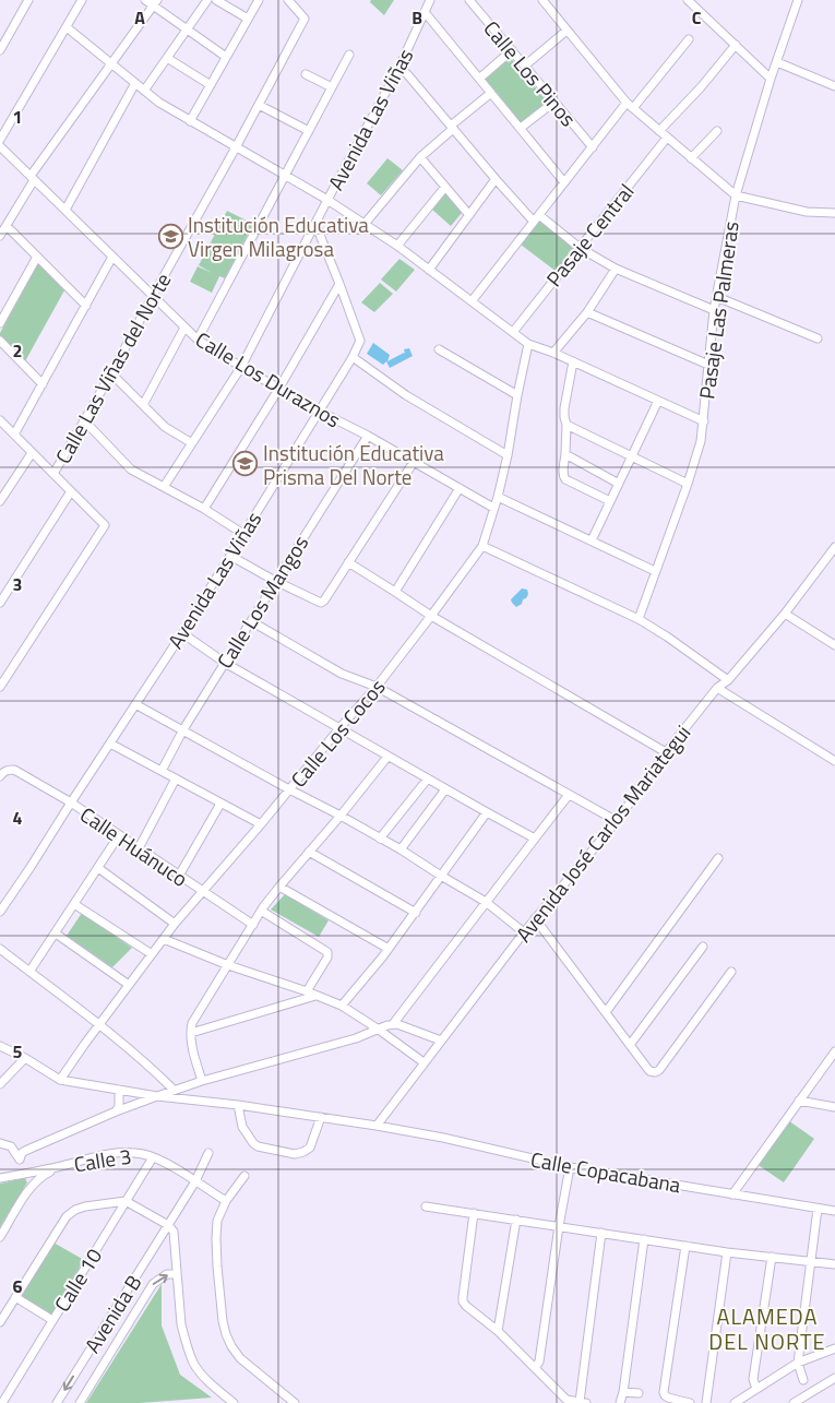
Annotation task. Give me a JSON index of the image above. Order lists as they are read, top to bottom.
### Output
{
  "streets": {
    "street": [
      "Calle Los Pinos",
      "Avenida Las Viñas",
      "Pasaje Central",
      "Pasaje Las Palmeras",
      "Calle Las Viñas del Norte",
      "Calle Los Duraznos",
      "Calle Los Mangos",
      "Calle Los Cocos",
      "Avenida José Carlos Mariategui",
      "Calle Huánuco",
      "Calle 3",
      "Calle Copacabana",
      "Calle 10",
      "Avenida B"
    ]
  },
  "crossings": [
    ["Avenida Las Viñas", "Calle Los Duraznos"],
    ["Avenida Las Viñas", "Calle Huánuco"],
    ["Calle Las Viñas del Norte", "Calle Los Duraznos"],
    ["Calle Los Duraznos", "Calle Los Mangos"],
    ["Calle Los Duraznos", "Calle Los Cocos"],
    ["Calle Los Cocos", "Calle Huánuco"],
    ["Calle Los Cocos", "Calle Copacabana"],
    ["Avenida José Carlos Mariategui", "Calle Copacabana"],
    ["Calle 3", "Calle 10"],
    ["Calle 3", "Avenida B"]
  ],
  "districts": ["ALAMEDA DEL NORTE"],
  "places": {
    "school or university": ["Institución Educativa Virgen Milagrosa", "Institución Educativa Prisma Del Norte"]
  },
  "grid": {
    "columns": ["A", "B", "C"],
    "rows": [
      "1",
      "2",
      "3",
      "4",
      "5",
      "6"
    ]
  }
}
